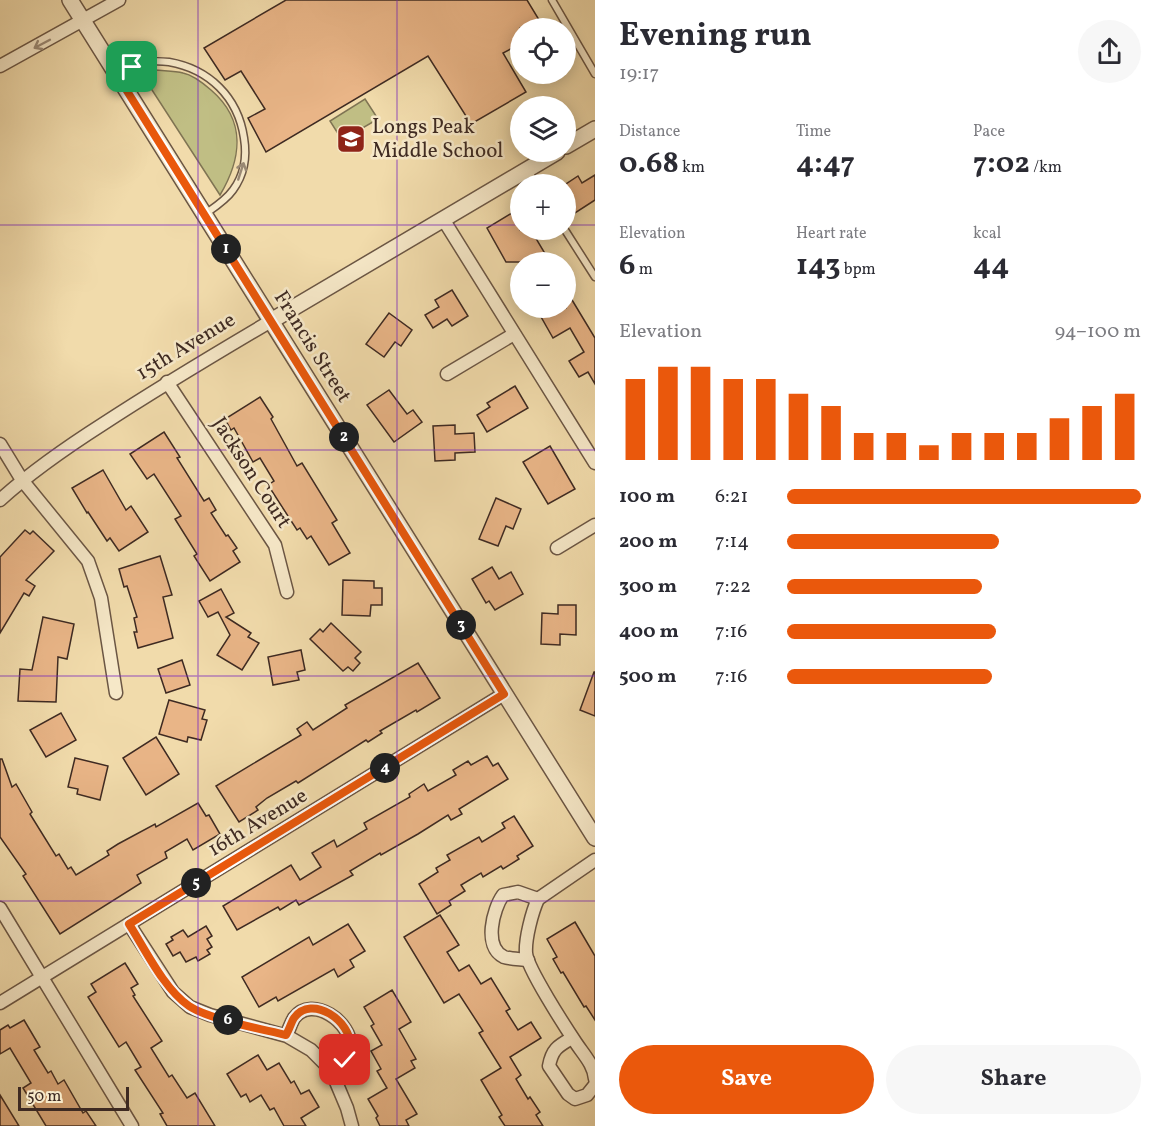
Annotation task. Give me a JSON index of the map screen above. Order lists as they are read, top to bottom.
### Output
{
  "streets": {
    "street": [
      "15th Avenue",
      "Francis Street",
      "Jackson Court",
      "16th Avenue"
    ]
  },
  "crossings": [
    ["15th Avenue", "Francis Street"],
    ["15th Avenue", "Jackson Court"],
    ["Francis Street", "16th Avenue"]
  ],
  "places": {
    "school or university": ["Longs Peak Middle School"]
  },
  "scale_bar": "50 m",
  "page": {
    "heading": ["Evening run", "19:17"],
    "map_buttons": ["+", "−"],
    "stats": [
      ["Distance", "0.68 km"],
      ["Time", "4:47"],
      ["Pace", "7:02 /km"],
      ["Elevation", "6 m"],
      ["Heart rate", "143 bpm"],
      ["kcal", "44"]
    ],
    "pins": [
      "1",
      "2",
      "3",
      "4",
      "5",
      "6"
    ],
    "chart": ["Elevation", "94–100 m"],
    "list": [
      {
        "name": "100 m",
        "note": "6:21"
      },
      {
        "name": "200 m",
        "note": "7:14"
      },
      {
        "name": "300 m",
        "note": "7:22"
      },
      {
        "name": "400 m",
        "note": "7:16"
      },
      {
        "name": "500 m",
        "note": "7:16"
      }
    ],
    "buttons": ["Save", "Share"],
    "scale": "50 m"
  }
}
